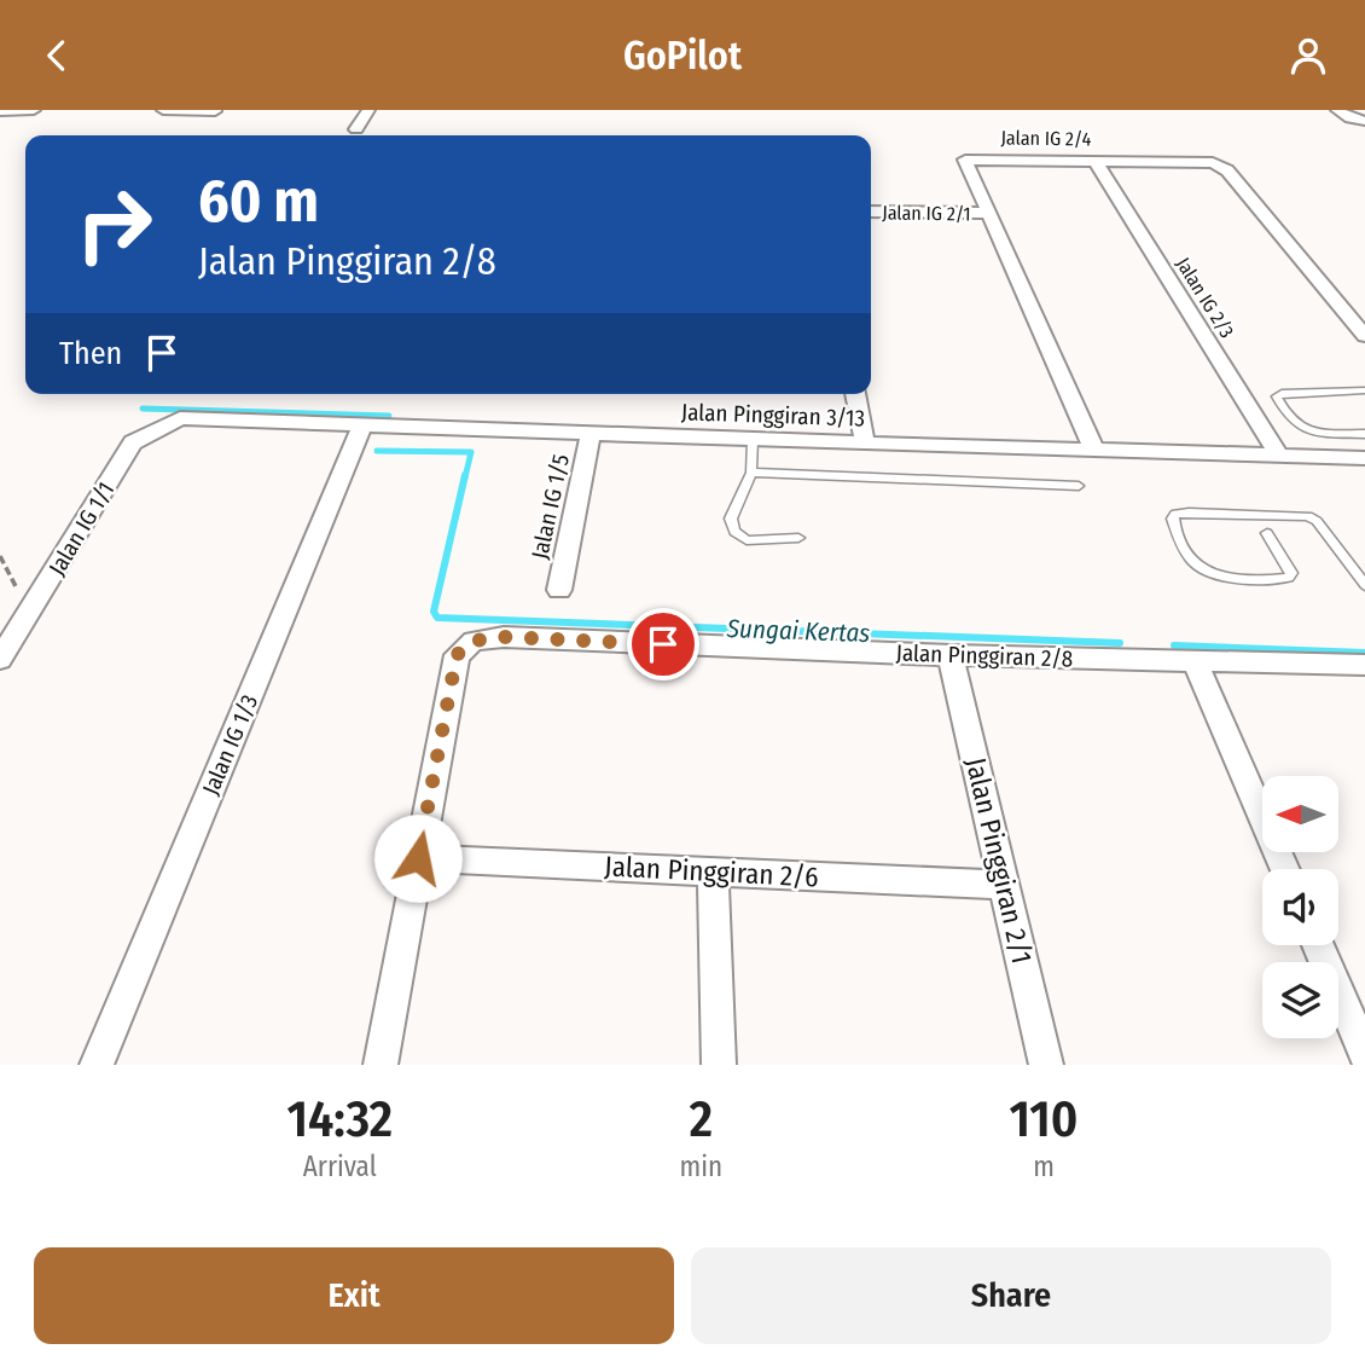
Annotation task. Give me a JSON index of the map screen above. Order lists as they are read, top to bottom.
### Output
{
  "streets": {
    "street": [
      "Jalan IG 2/4",
      "Jalan IG 2/1",
      "Jalan IG 2/3",
      "Jalan Pinggiran 3/13",
      "Jalan IG 1/5",
      "Jalan IG 1/1",
      "Jalan Pinggiran 2/8",
      "Jalan IG 1/3",
      "Jalan Pinggiran 2/1",
      "Jalan Pinggiran 2/6"
    ]
  },
  "crossings": [
    ["Jalan IG 2/4", "Jalan IG 2/1"],
    ["Jalan IG 2/4", "Jalan IG 2/3"],
    ["Jalan IG 2/4", "Jalan Pinggiran 3/13"],
    ["Jalan IG 2/3", "Jalan Pinggiran 3/13"],
    ["Jalan Pinggiran 3/13", "Jalan IG 1/5"],
    ["Jalan Pinggiran 3/13", "Jalan IG 1/1"],
    ["Jalan Pinggiran 3/13", "Jalan IG 1/3"],
    ["Jalan Pinggiran 2/8", "Jalan Pinggiran 2/1"],
    ["Jalan Pinggiran 2/8", "Jalan Pinggiran 2/6"],
    ["Jalan Pinggiran 2/1", "Jalan Pinggiran 2/6"]
  ],
  "water": ["Sungai Kertas"],
  "north": "left",
  "page": {
    "header": "GoPilot",
    "turn": ["60 m", "Jalan Pinggiran 2/8"],
    "then": "Then",
    "eta": [
      "14:32",
      "Arrival",
      "2",
      "min",
      "110",
      "m"
    ],
    "buttons": ["Exit", "Share"]
  }
}
